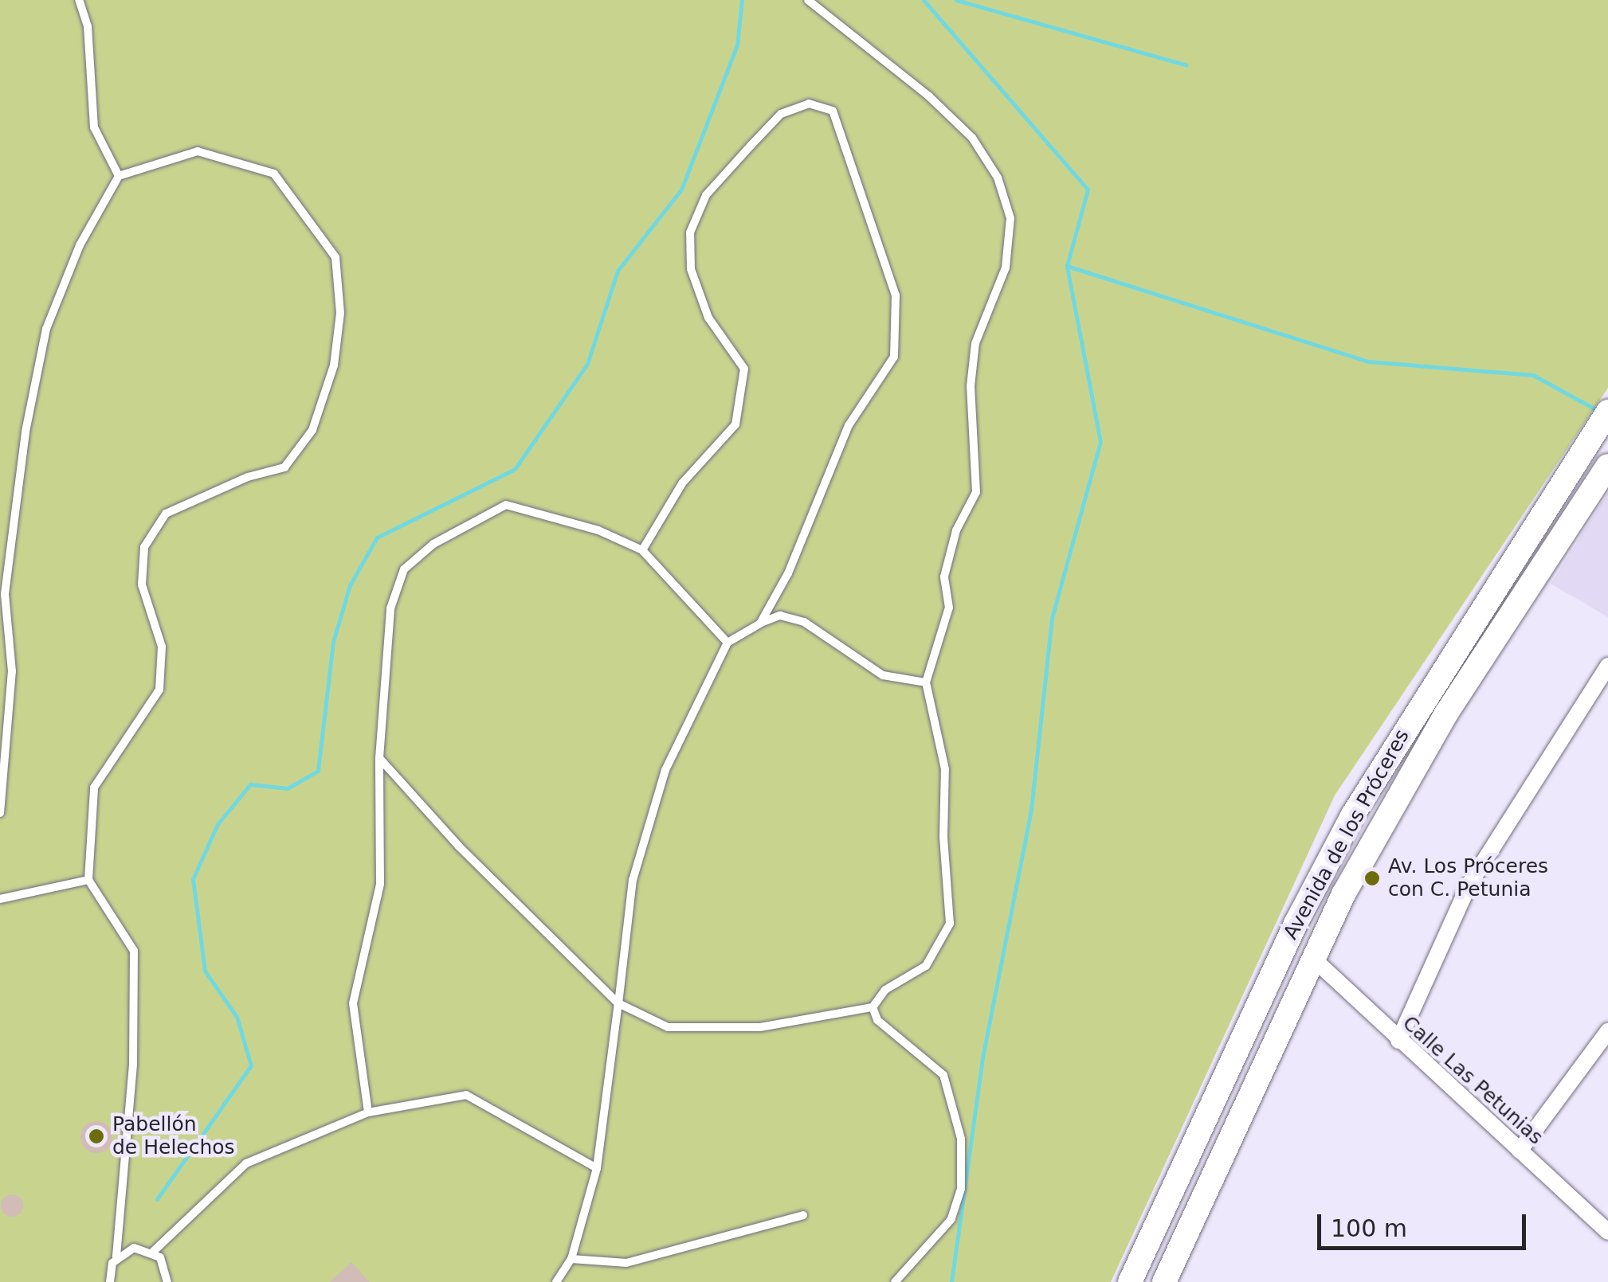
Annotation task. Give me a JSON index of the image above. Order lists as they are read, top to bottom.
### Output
{
  "streets": {
    "main road": ["Avenida de los Próceres"],
    "street": ["Calle Las Petunias"]
  },
  "crossings": [
    ["Avenida de los Próceres", "Calle Las Petunias"]
  ],
  "places": ["Av. Los Próceres con C. Petunia", "Pabellón de Helechos"],
  "scale_bar": "100 m"
}
